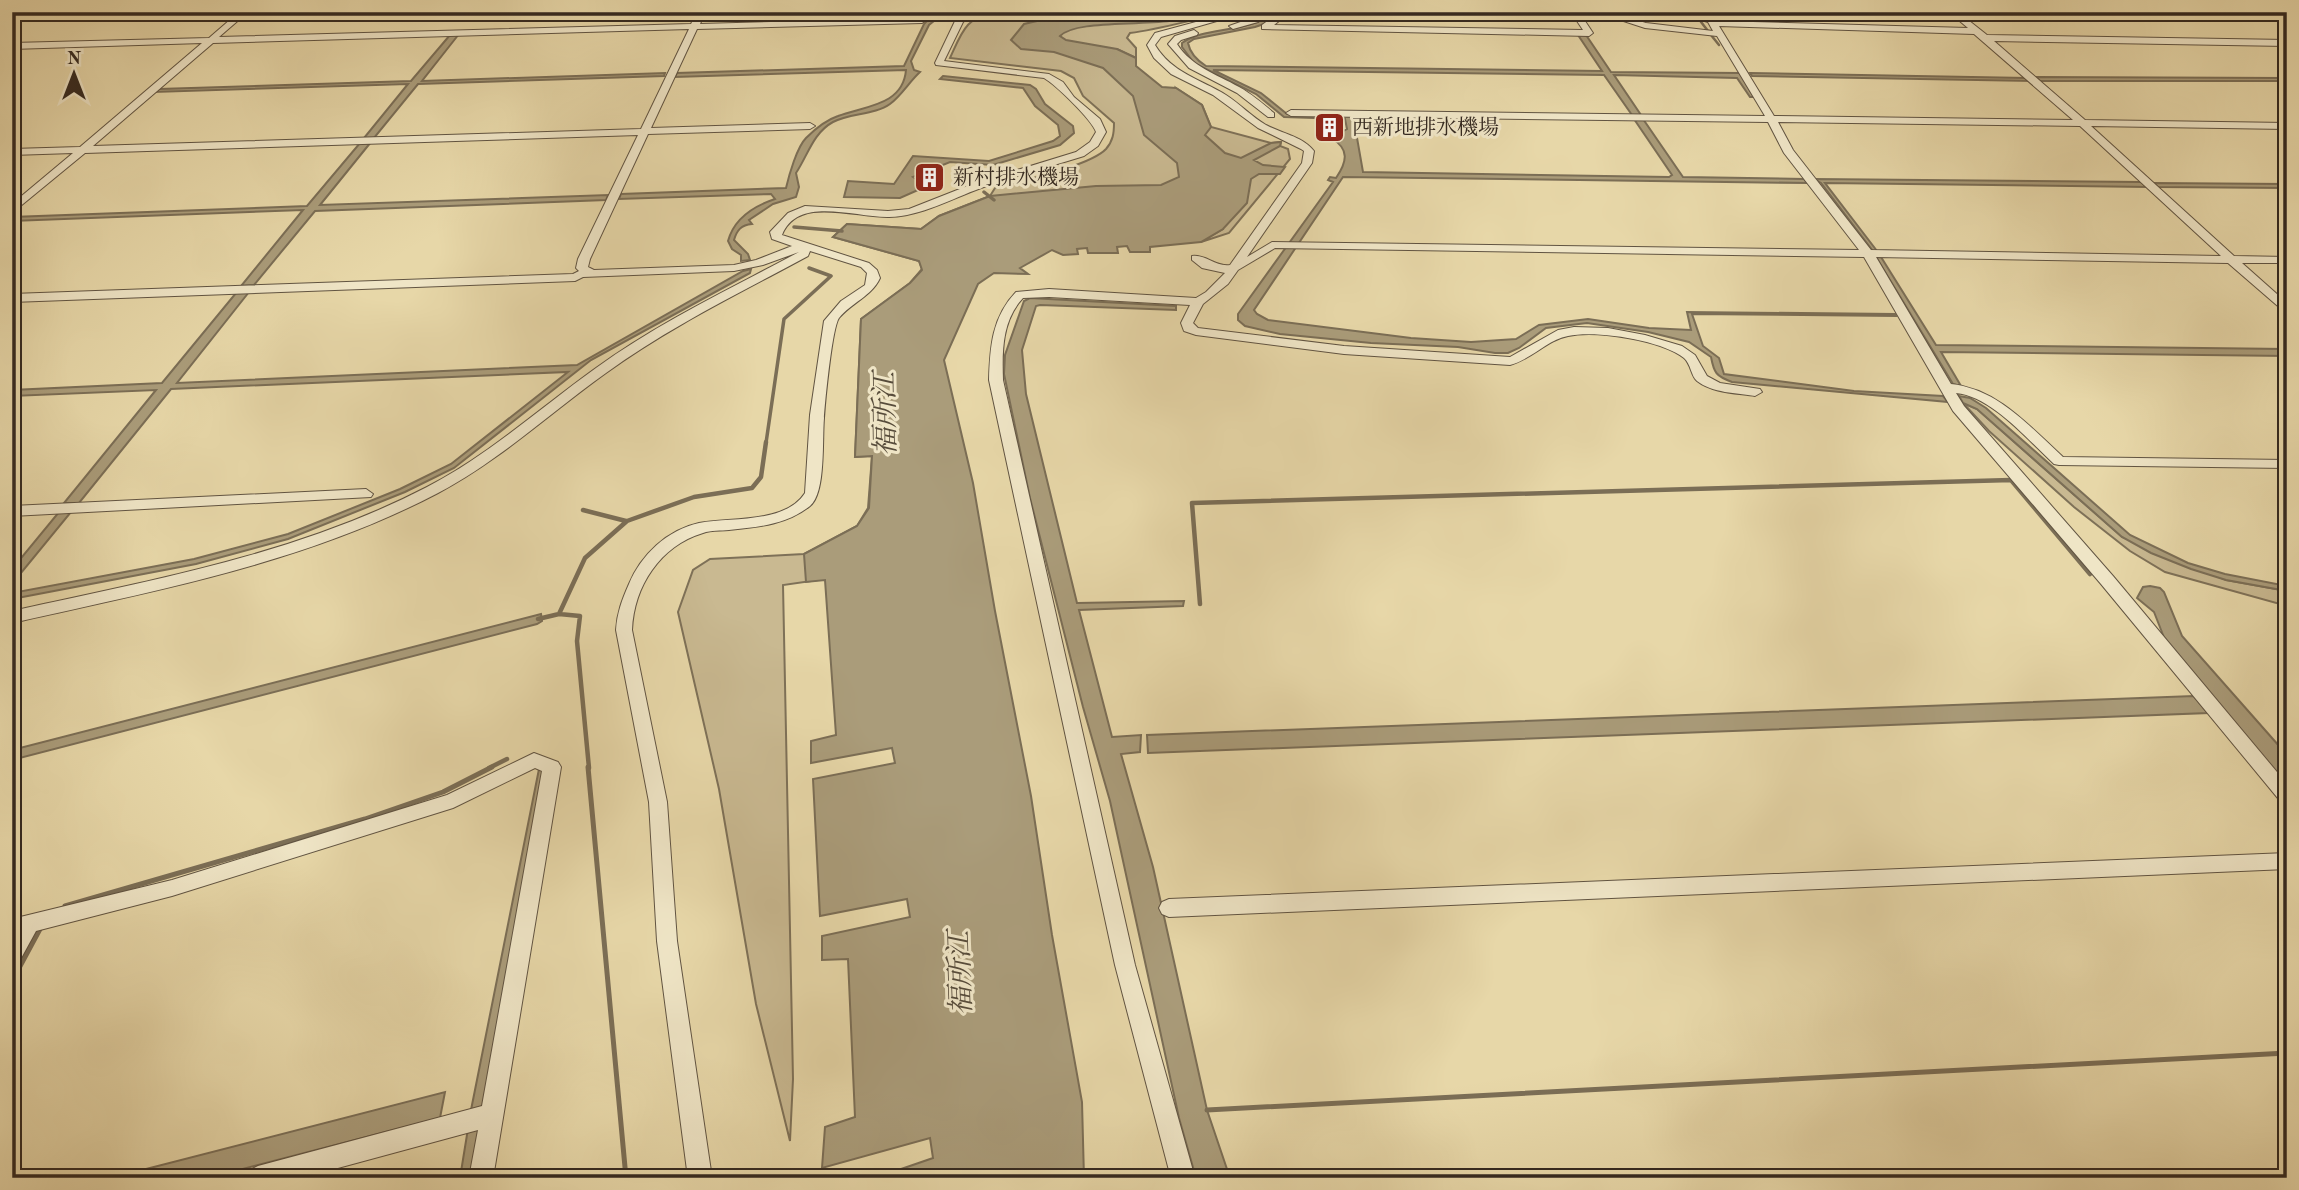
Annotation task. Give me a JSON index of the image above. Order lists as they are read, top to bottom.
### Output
{
  "water": ["福所江"],
  "places": {
    "building": ["西新地排水機場", "新村排水機場"]
  },
  "north": "top"
}
